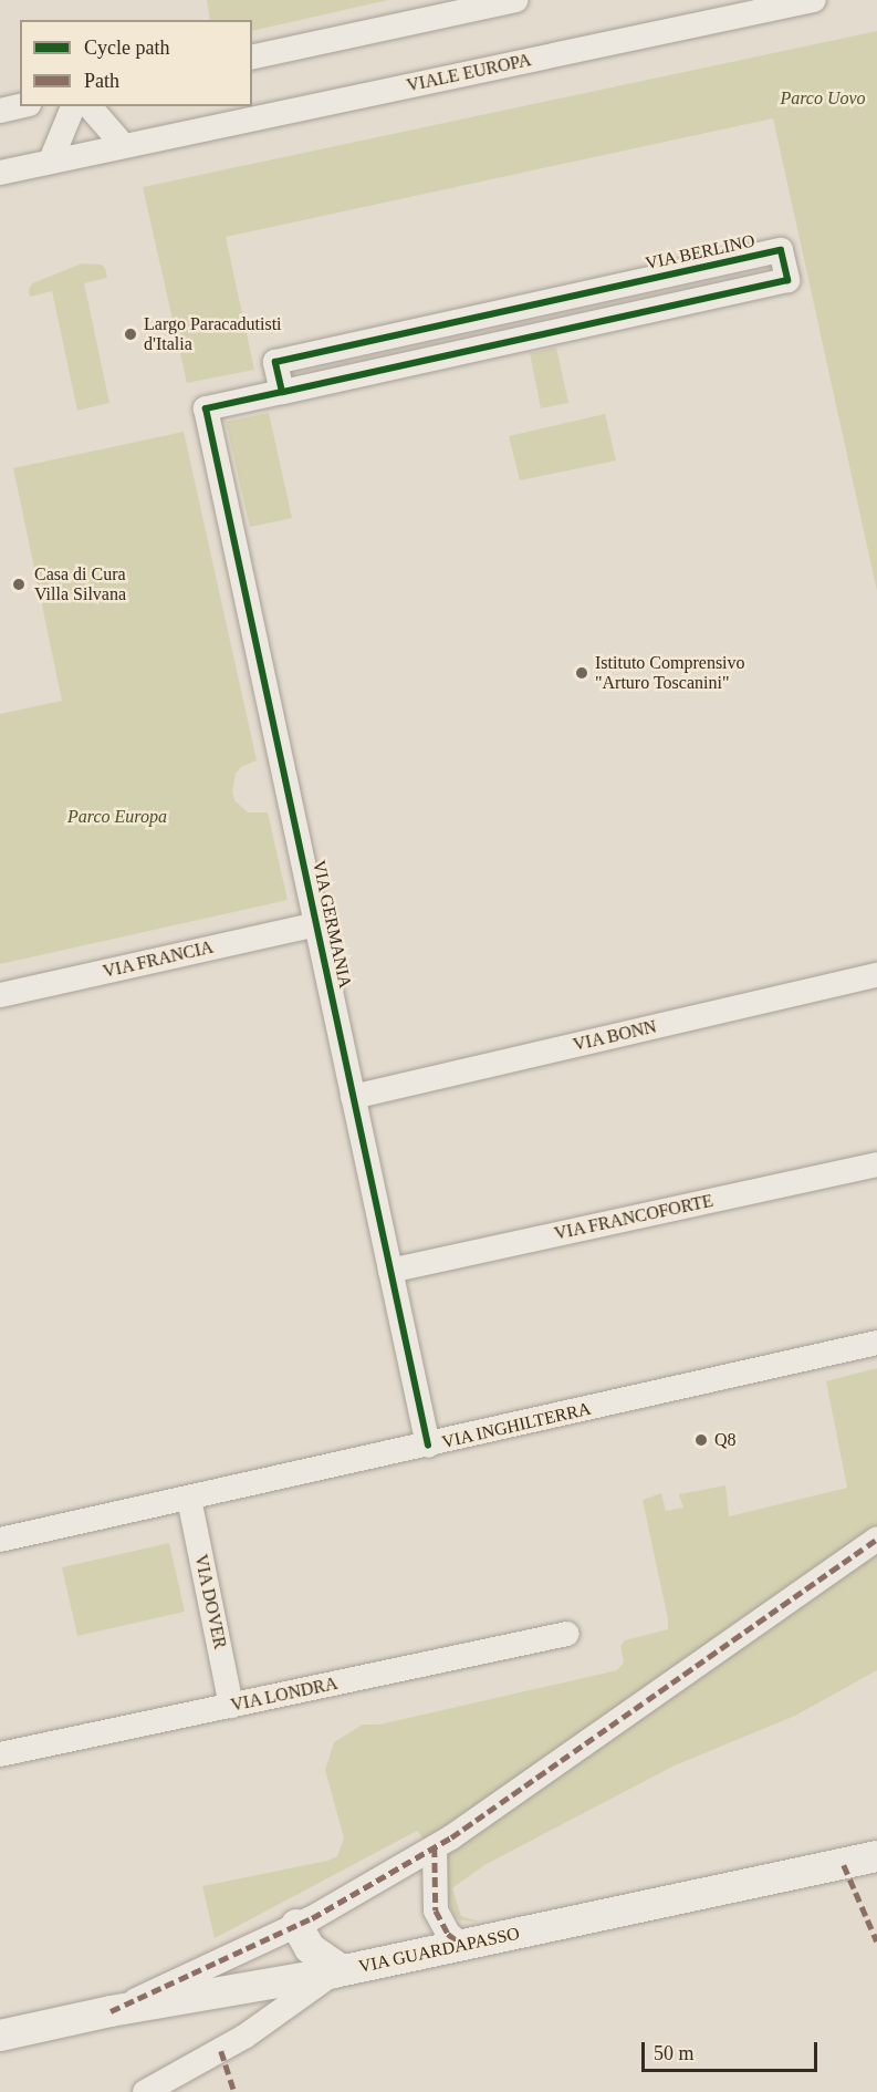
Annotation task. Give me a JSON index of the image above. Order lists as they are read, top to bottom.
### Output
{
  "streets": {
    "street": [
      "VIALE EUROPA",
      "VIA BERLINO",
      "VIA GERMANIA",
      "VIA FRANCIA",
      "VIA BONN",
      "VIA FRANCOFORTE",
      "VIA INGHILTERRA",
      "VIA DOVER",
      "VIA LONDRA",
      "VIA GUARDAPASSO"
    ]
  },
  "crossings": [
    ["VIA BERLINO", "VIA GERMANIA"],
    ["VIA GERMANIA", "VIA FRANCIA"],
    ["VIA GERMANIA", "VIA BONN"],
    ["VIA GERMANIA", "VIA FRANCOFORTE"],
    ["VIA GERMANIA", "VIA INGHILTERRA"],
    ["VIA INGHILTERRA", "VIA DOVER"],
    ["VIA DOVER", "VIA LONDRA"]
  ],
  "parks": ["Parco Uovo", "Parco Europa"],
  "places": [
    "Largo Paracadutisti d'Italia",
    "Casa di Cura Villa Silvana",
    "Istituto Comprensivo \"Arturo Toscanini\"",
    "Q8"
  ],
  "legend": ["Cycle path", "Path"],
  "scale_bar": "50 m"
}
